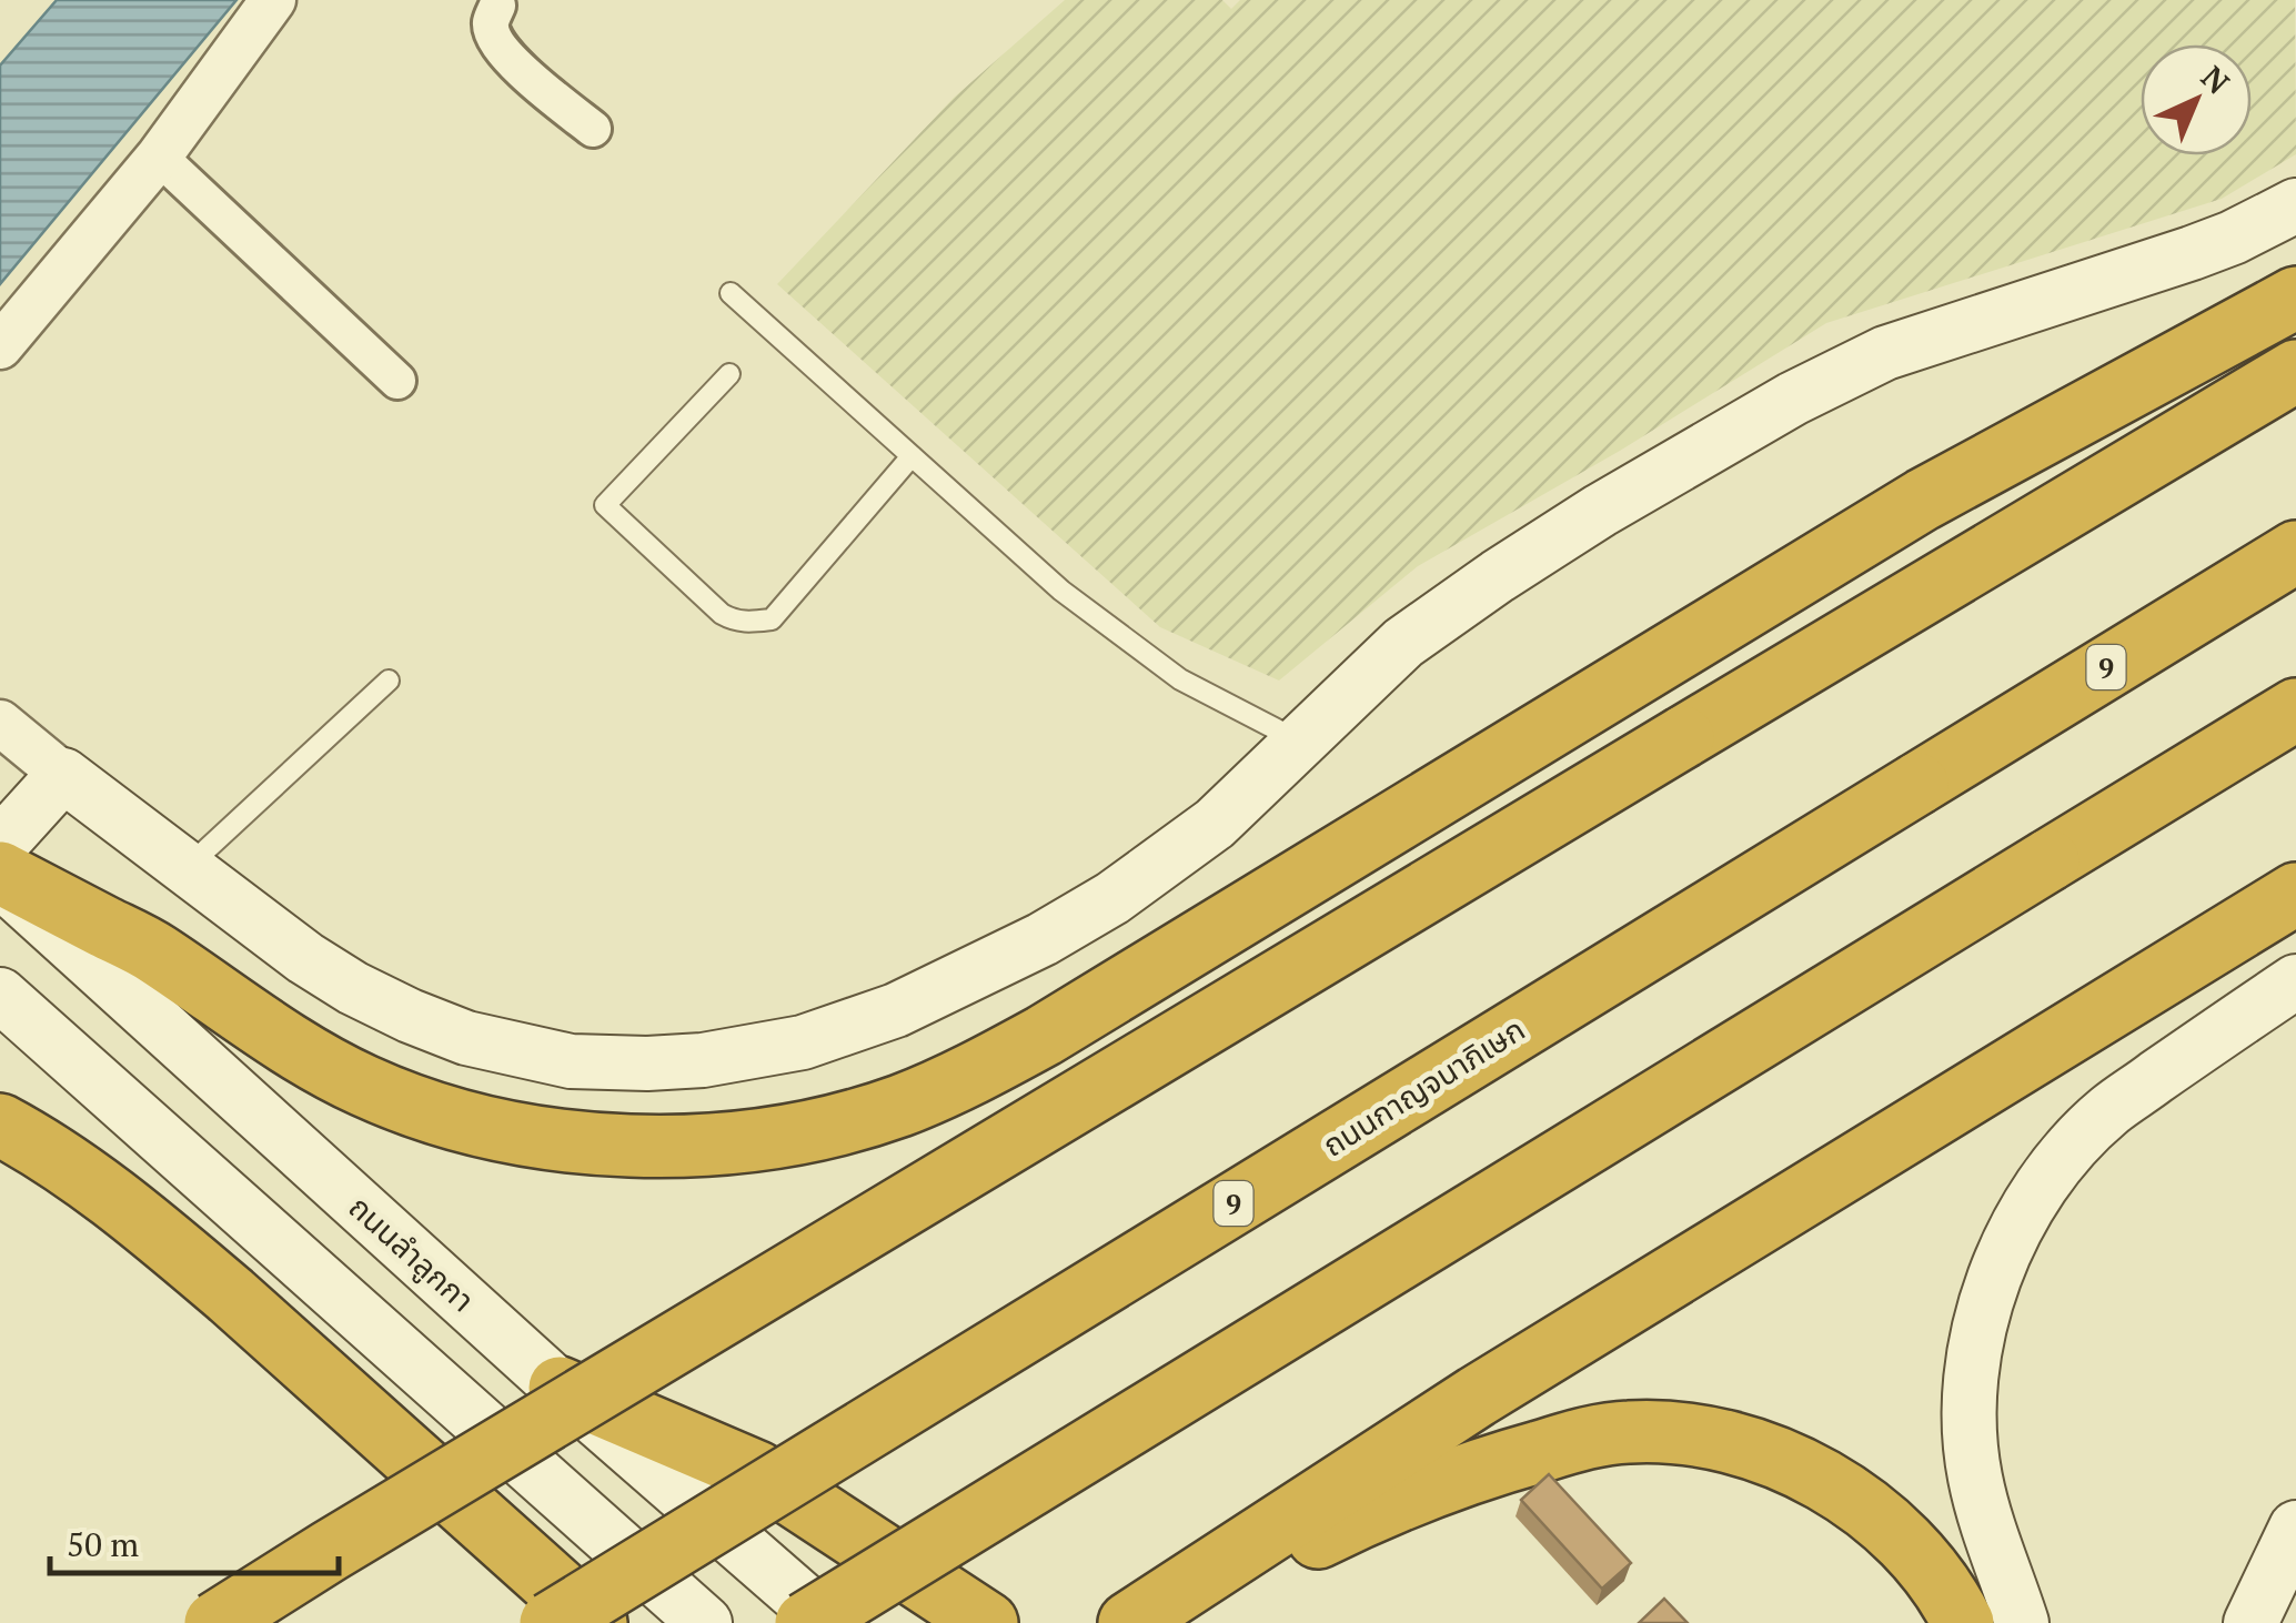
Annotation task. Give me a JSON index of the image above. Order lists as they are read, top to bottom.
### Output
{
  "streets": {
    "highway": ["9", "ถนนกาญจนาภิเษก"],
    "main road": ["ถนนลำลูกกา"]
  },
  "scale_bar": "50 m",
  "north": "top right"
}
